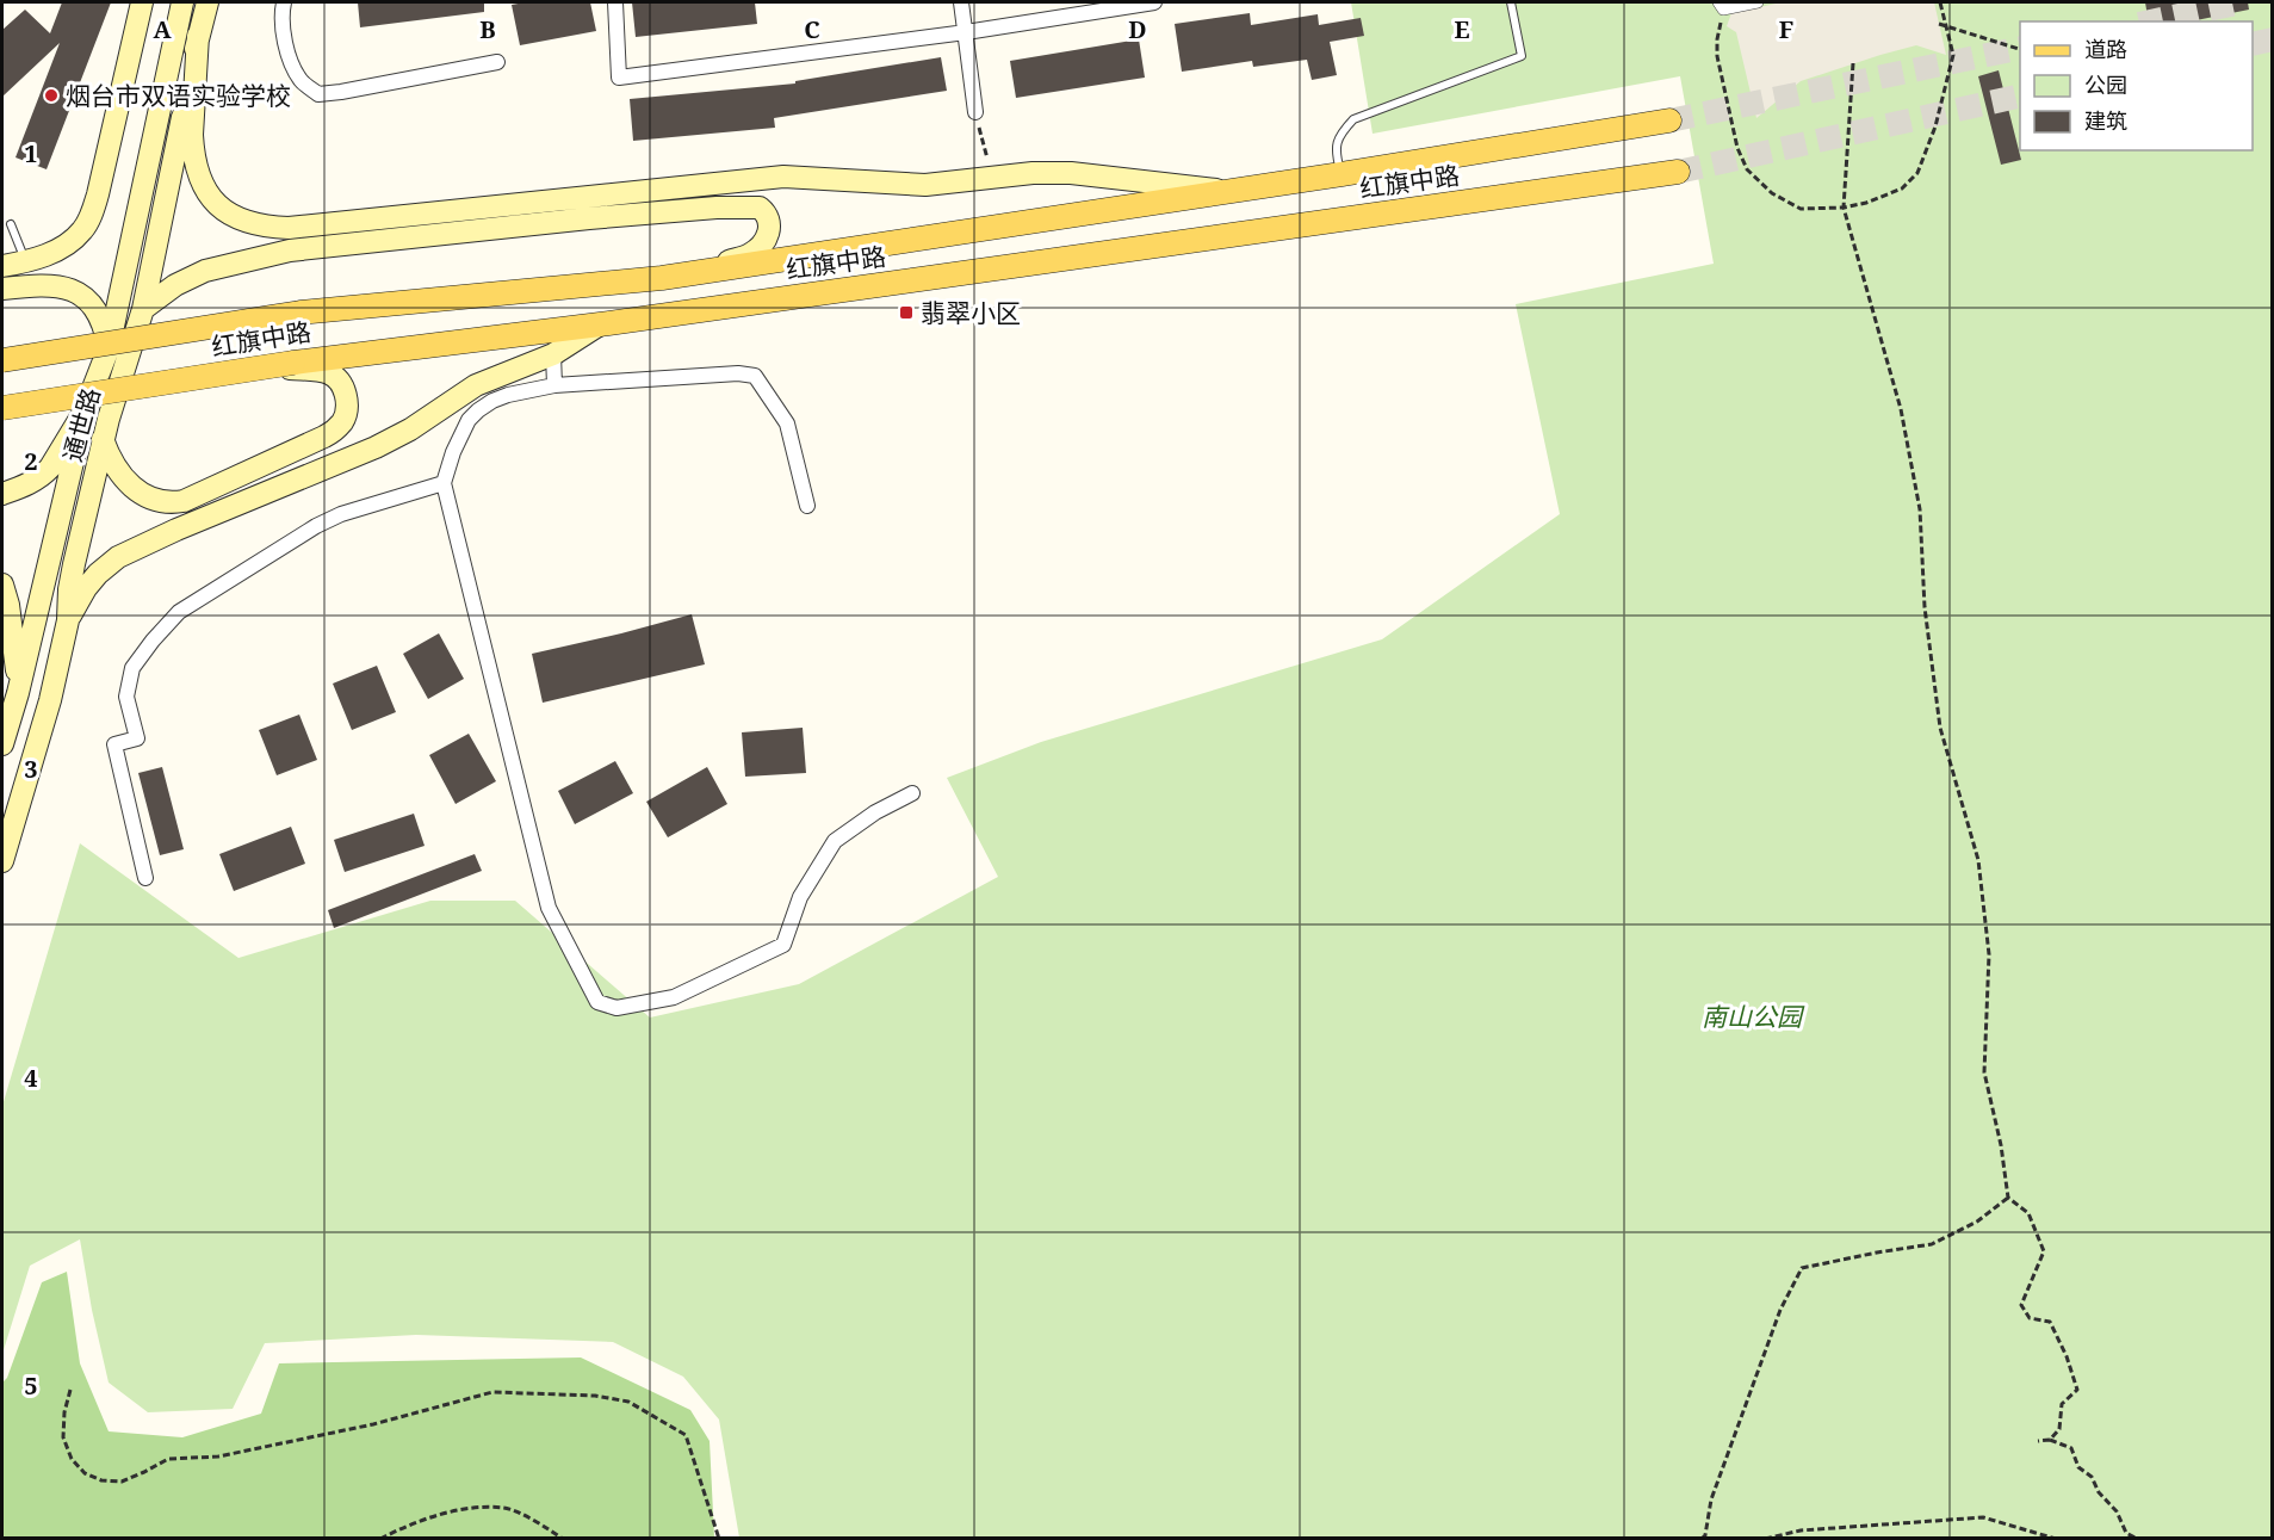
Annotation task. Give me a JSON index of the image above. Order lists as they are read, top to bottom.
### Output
{
  "streets": {
    "main road": ["红旗中路", "通世路"]
  },
  "parks": ["南山公园"],
  "places": {
    "other": ["烟台市双语实验学校"],
    "transit": ["翡翠小区"]
  },
  "legend": ["道路", "公园", "建筑"],
  "grid": {
    "columns": [
      "A",
      "B",
      "C",
      "D",
      "E",
      "F"
    ],
    "rows": [
      "1",
      "2",
      "3",
      "4",
      "5"
    ]
  }
}
